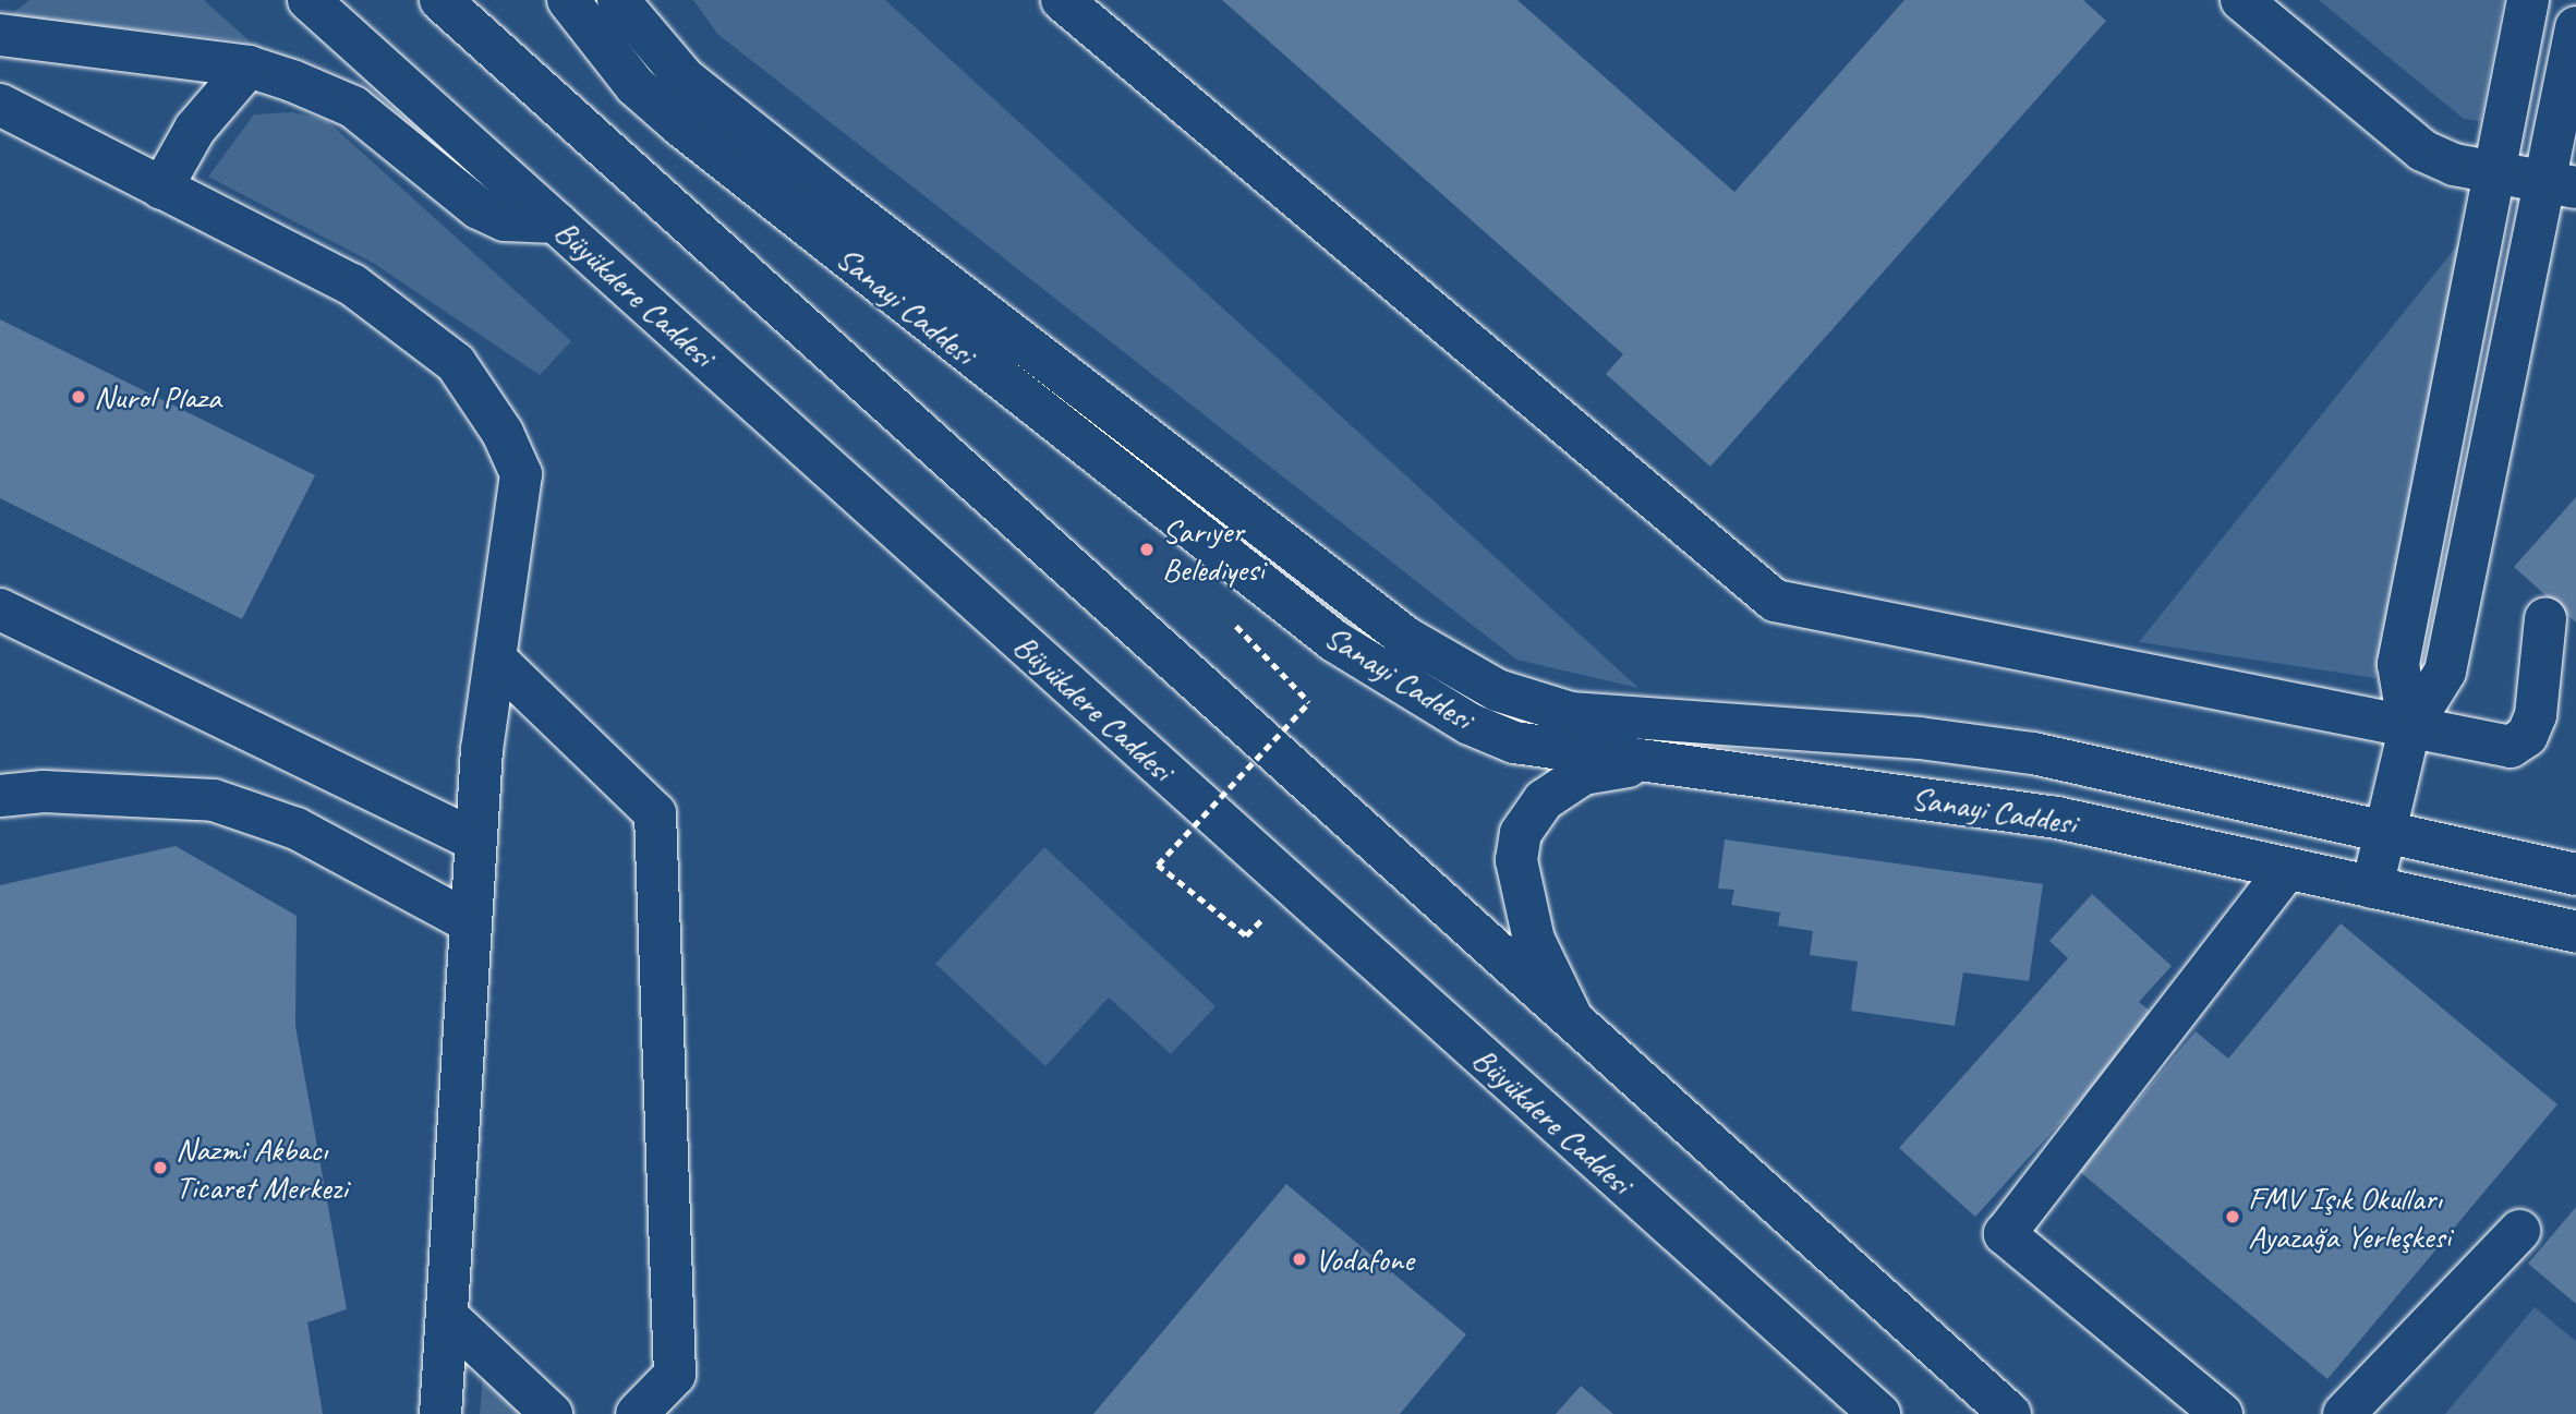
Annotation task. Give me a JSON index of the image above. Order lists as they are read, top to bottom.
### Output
{
  "streets": {
    "street": ["Büyükdere Caddesi", "Sanayi Caddesi"]
  },
  "places": [
    "Nurol Plaza",
    "Sarıyer Belediyesi",
    "Nazmi Akbacı Ticaret Merkezi",
    "FMV Işık Okulları Ayazağa Yerleşkesi",
    "Vodafone"
  ]
}
